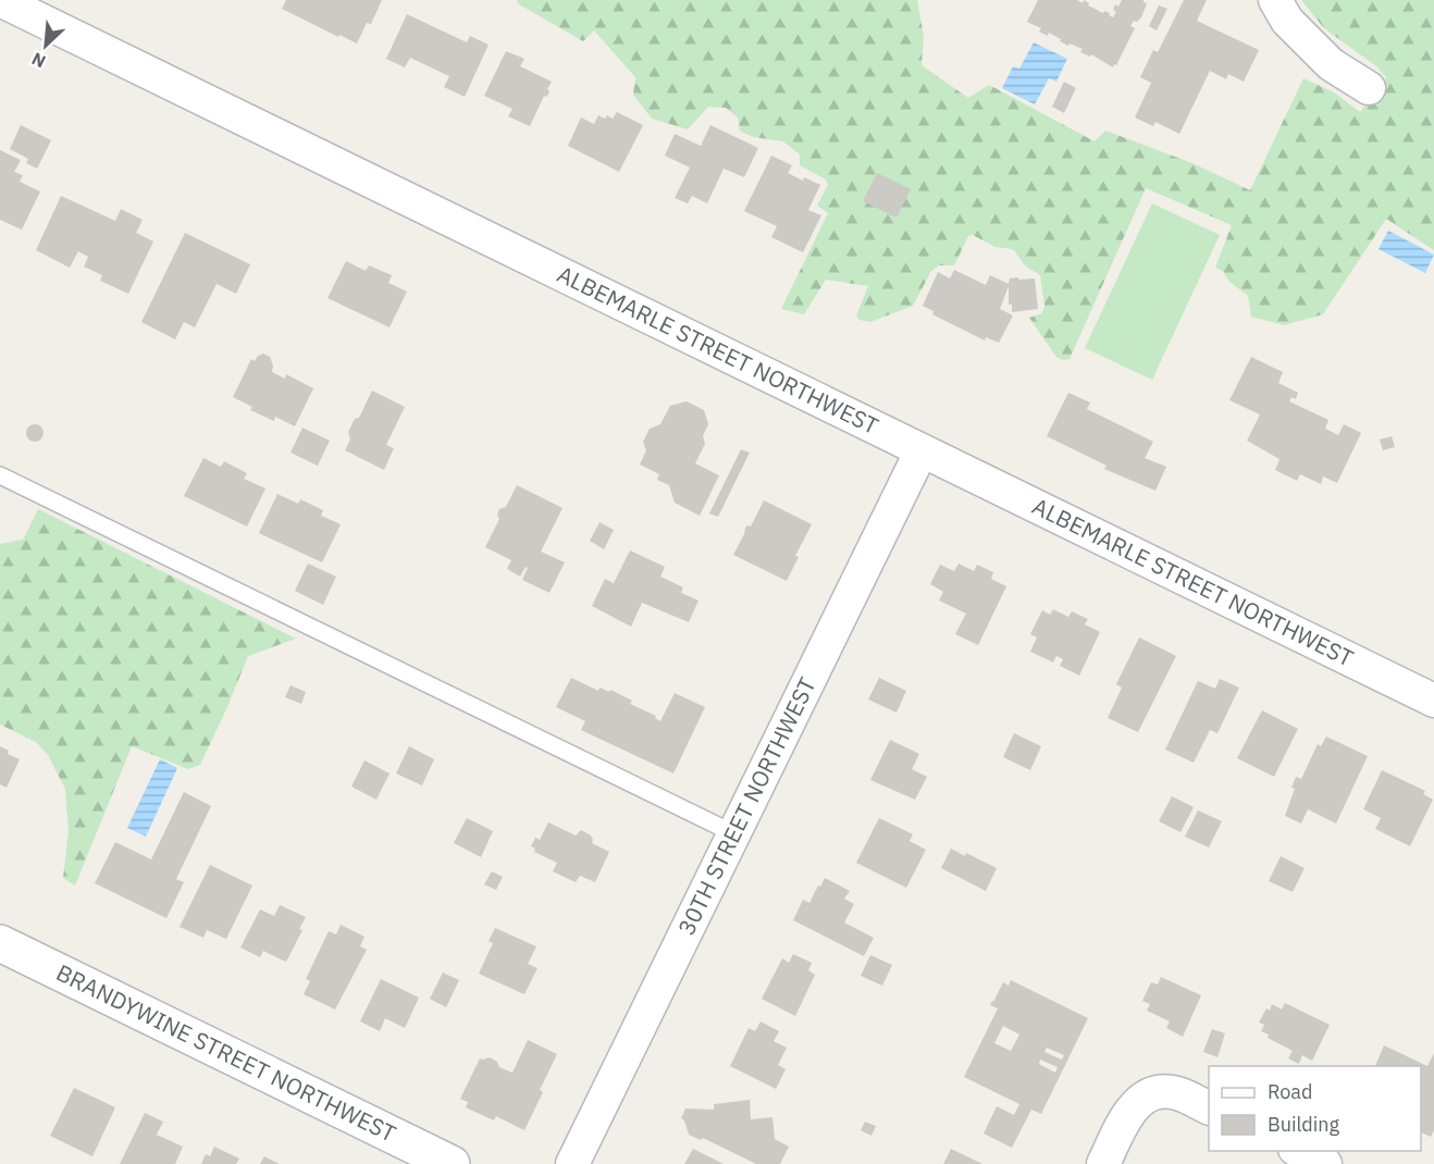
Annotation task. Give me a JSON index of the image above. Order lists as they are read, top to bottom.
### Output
{
  "streets": {
    "street": ["ALBEMARLE STREET NORTHWEST", "30TH STREET NORTHWEST", "BRANDYWINE STREET NORTHWEST"]
  },
  "crossings": [
    ["ALBEMARLE STREET NORTHWEST", "30TH STREET NORTHWEST"]
  ],
  "legend": ["Road", "Building"],
  "north": "bottom left"
}
